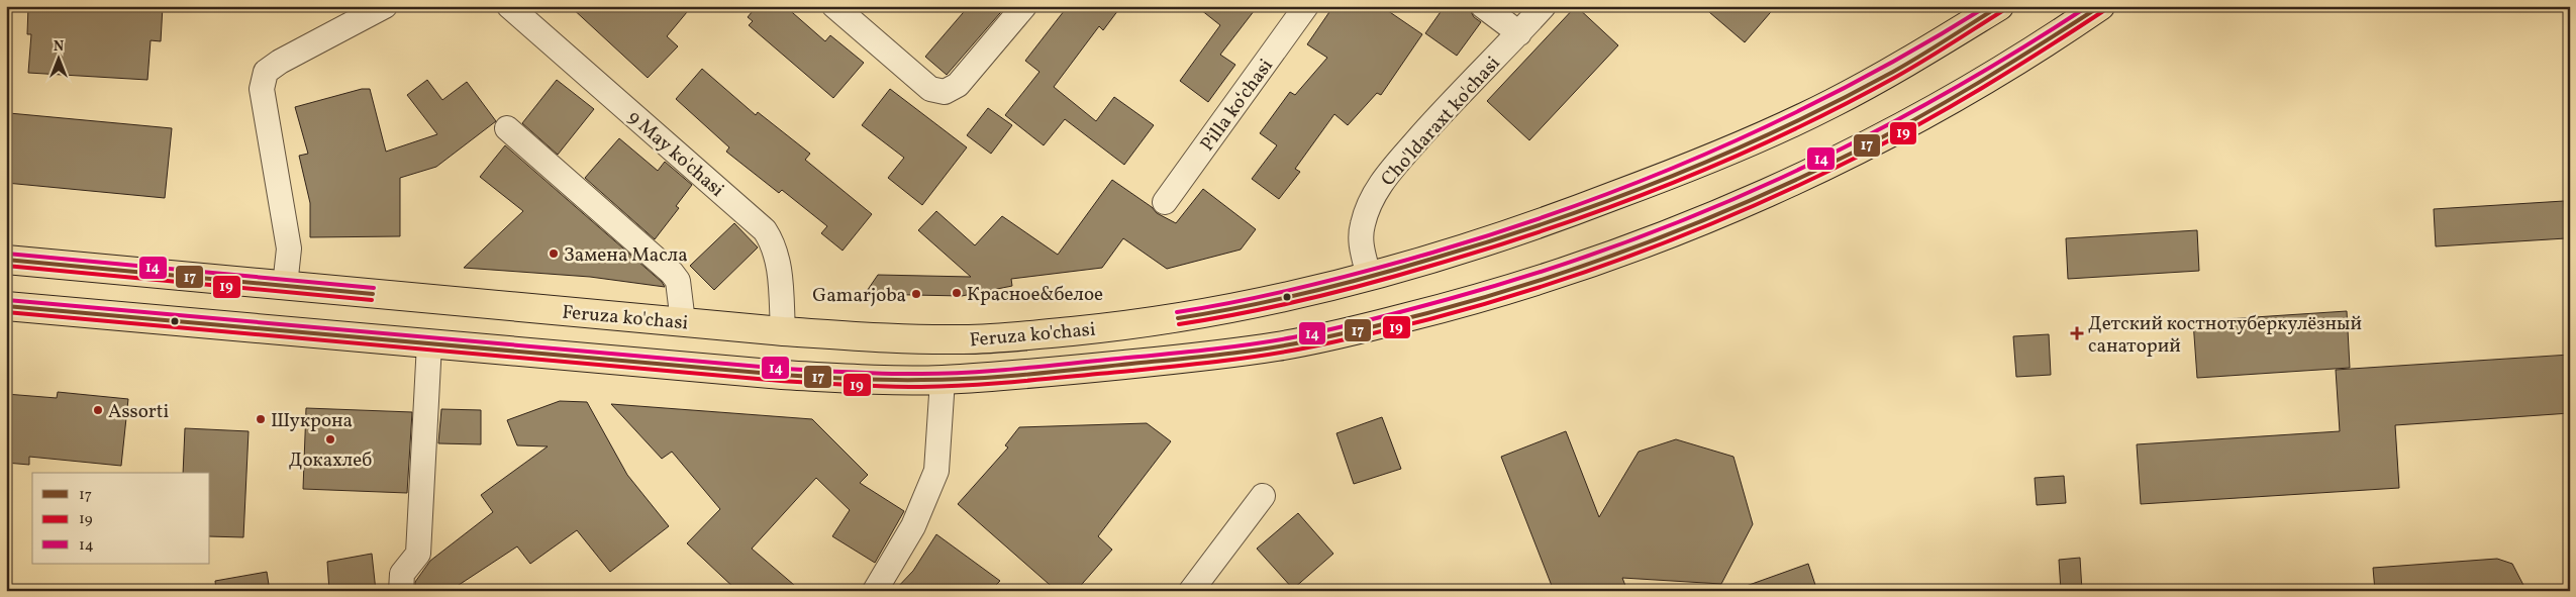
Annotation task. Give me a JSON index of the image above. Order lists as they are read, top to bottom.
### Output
{
  "streets": {
    "main road": ["Feruza ko'chasi"],
    "street": ["Pilla ko‘chasi", "Cho'ldaraxt ko'chasi", "9 May ko'chasi"]
  },
  "crossings": [
    ["Cho'ldaraxt ko'chasi", "Feruza ko'chasi"],
    ["9 May ko'chasi", "Feruza ko'chasi"]
  ],
  "places": {
    "other": [
      "Замена Масла",
      "Красное&белое",
      "Gamarjoba",
      "Assorti",
      "Шукрона",
      "Докахлеб"
    ],
    "health": ["Детский костнотуберкулёзный санаторий"]
  },
  "lines": ["transit line 17", "transit line 14", "transit line 19"],
  "legend": ["17", "19", "14"],
  "north": "top"
}
